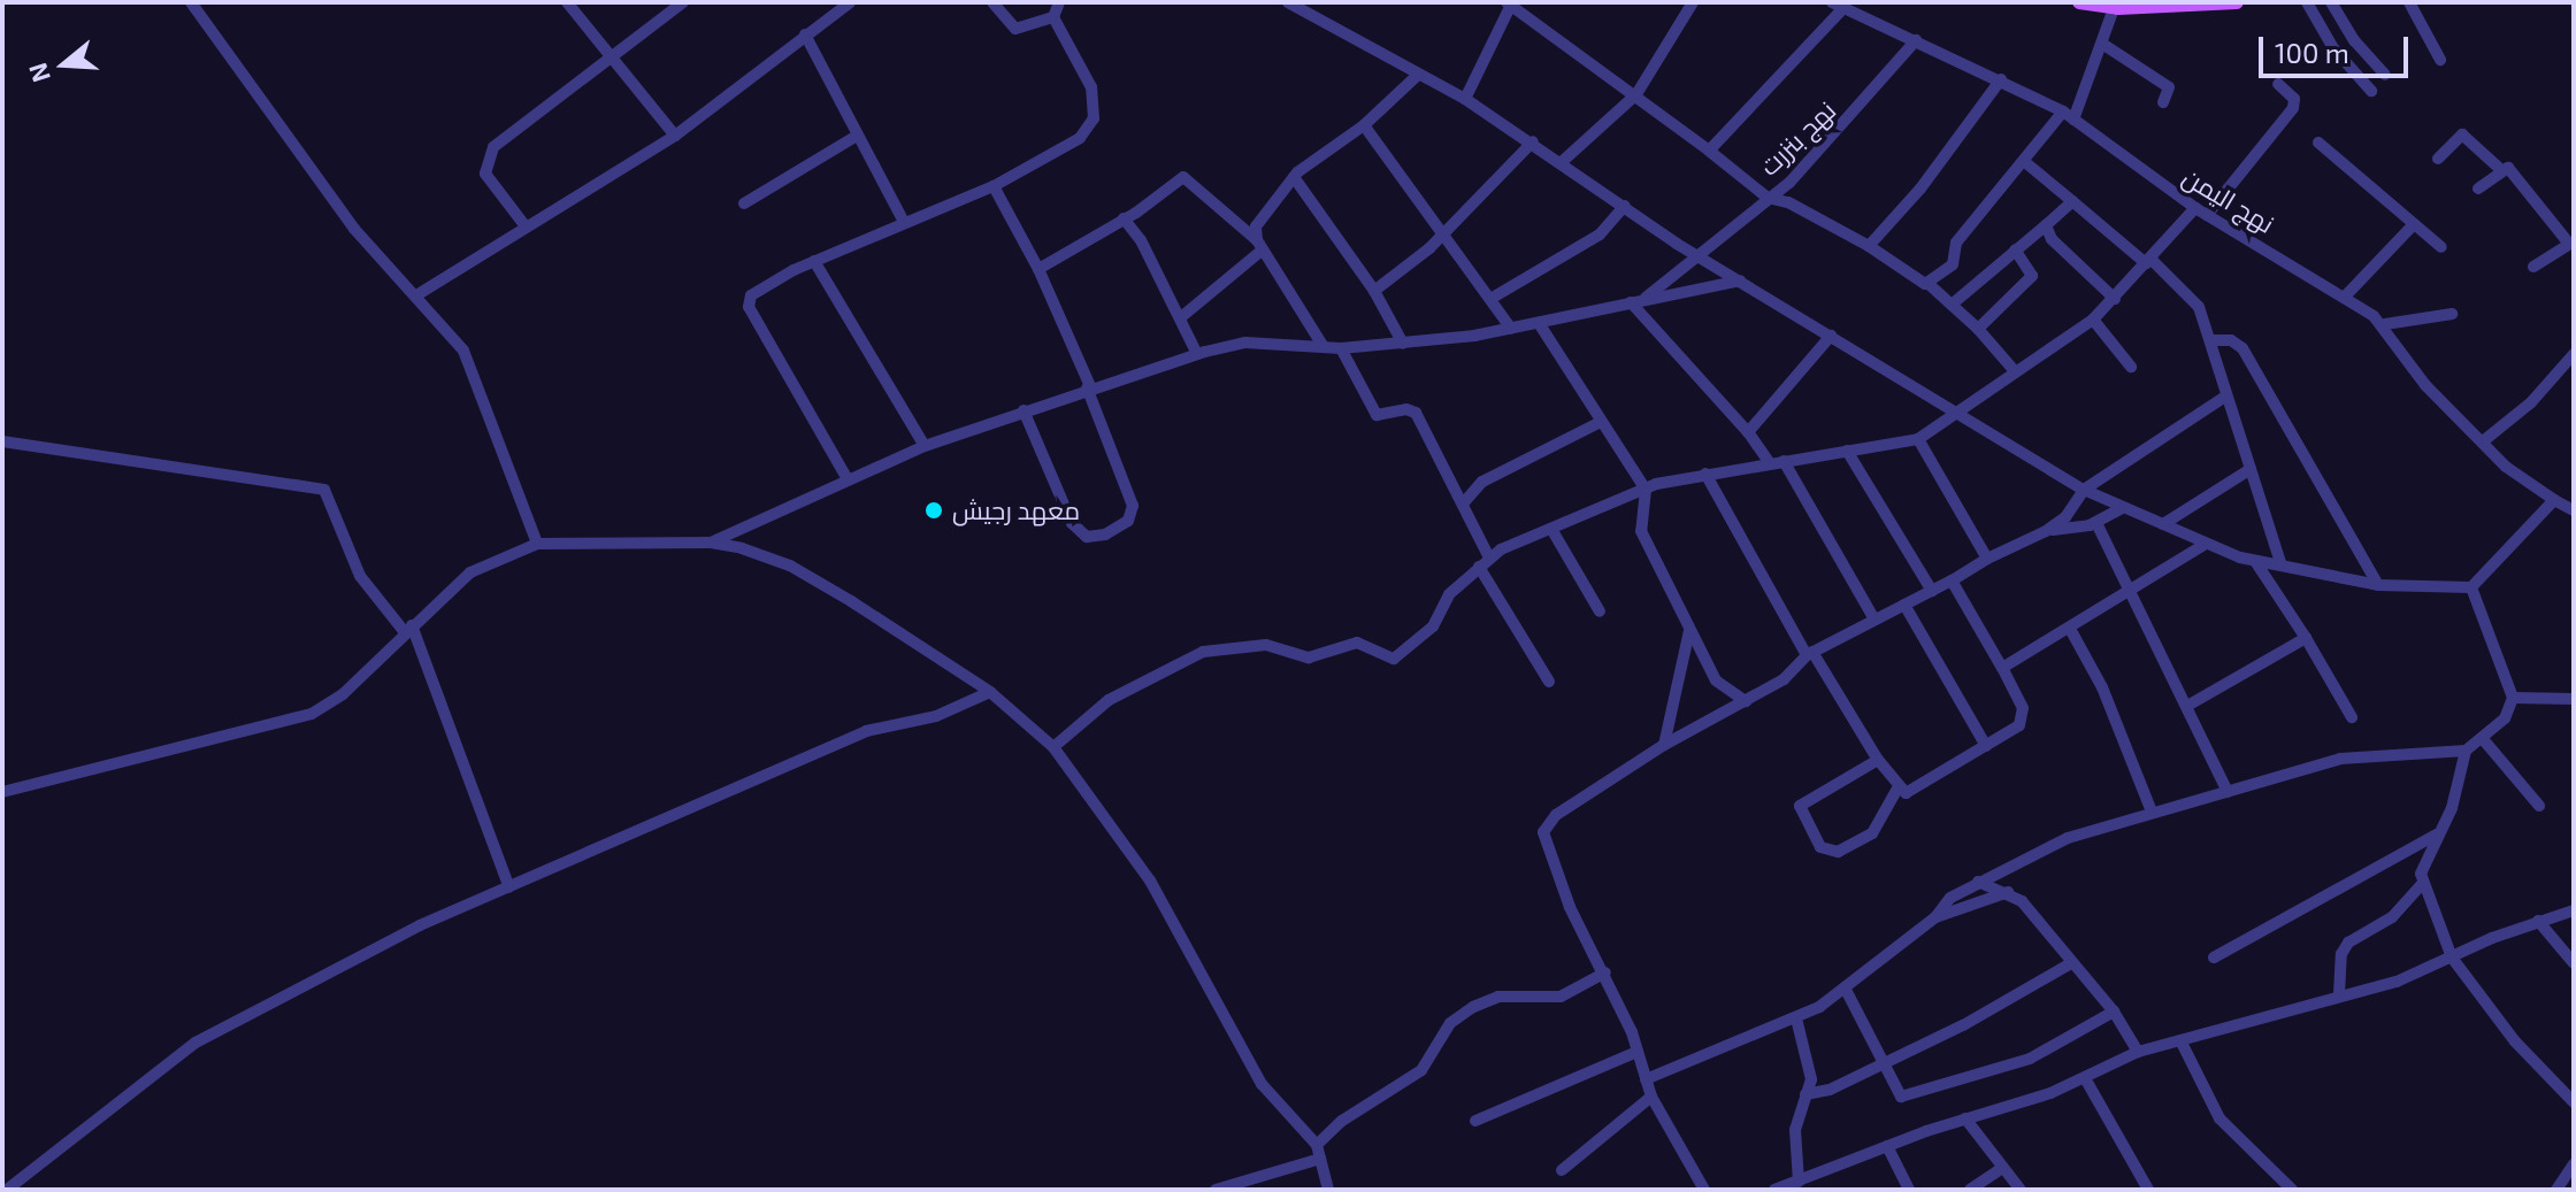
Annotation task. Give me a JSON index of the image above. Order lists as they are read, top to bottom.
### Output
{
  "streets": {
    "street": ["نهج بنزرت", "نهج اليمن"]
  },
  "crossings": [
    ["نهج بنزرت", "نهج اليمن"]
  ],
  "places": ["معهد رجيش"],
  "scale_bar": "100 m",
  "north": "left"
}
